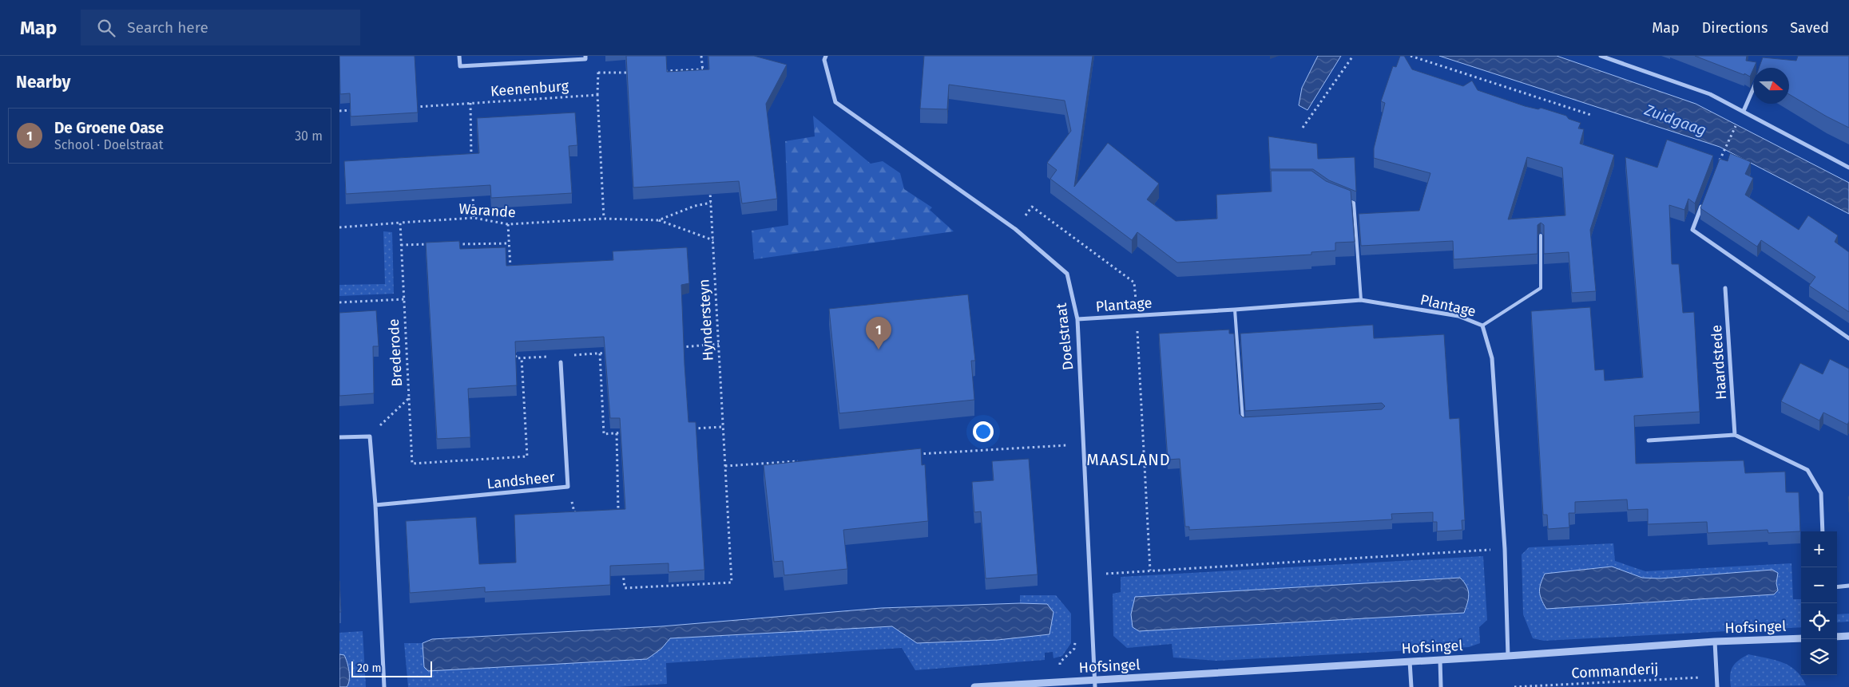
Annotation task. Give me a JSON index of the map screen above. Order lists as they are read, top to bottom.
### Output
{
  "streets": {
    "street": [
      "Plantage",
      "Doelstraat",
      "Haardstede",
      "Landsheer",
      "Hofsingel"
    ],
    "path": [
      "Keenenburg",
      "Warande",
      "Hyndersteyn",
      "Brederode",
      "Commanderij"
    ]
  },
  "crossings": [
    ["Warande", "Hyndersteyn"],
    ["Plantage", "Doelstraat"],
    ["Plantage", "Hofsingel"],
    ["Doelstraat", "Hofsingel"]
  ],
  "districts": ["MAASLAND"],
  "water": ["Zuidgaag"],
  "scale_bar": "20 m",
  "north": "right",
  "page": {
    "header": "Map",
    "search": "Search here",
    "nav": ["Map", "Directions", "Saved"],
    "heading": "Nearby",
    "list": [
      {
        "mark": "1",
        "name": "De Groene Oase",
        "note": "School · Doelstraat",
        "value": "30 m"
      }
    ],
    "pins": "1",
    "map_buttons": ["+", "−"],
    "scale": "20 m"
  }
}
